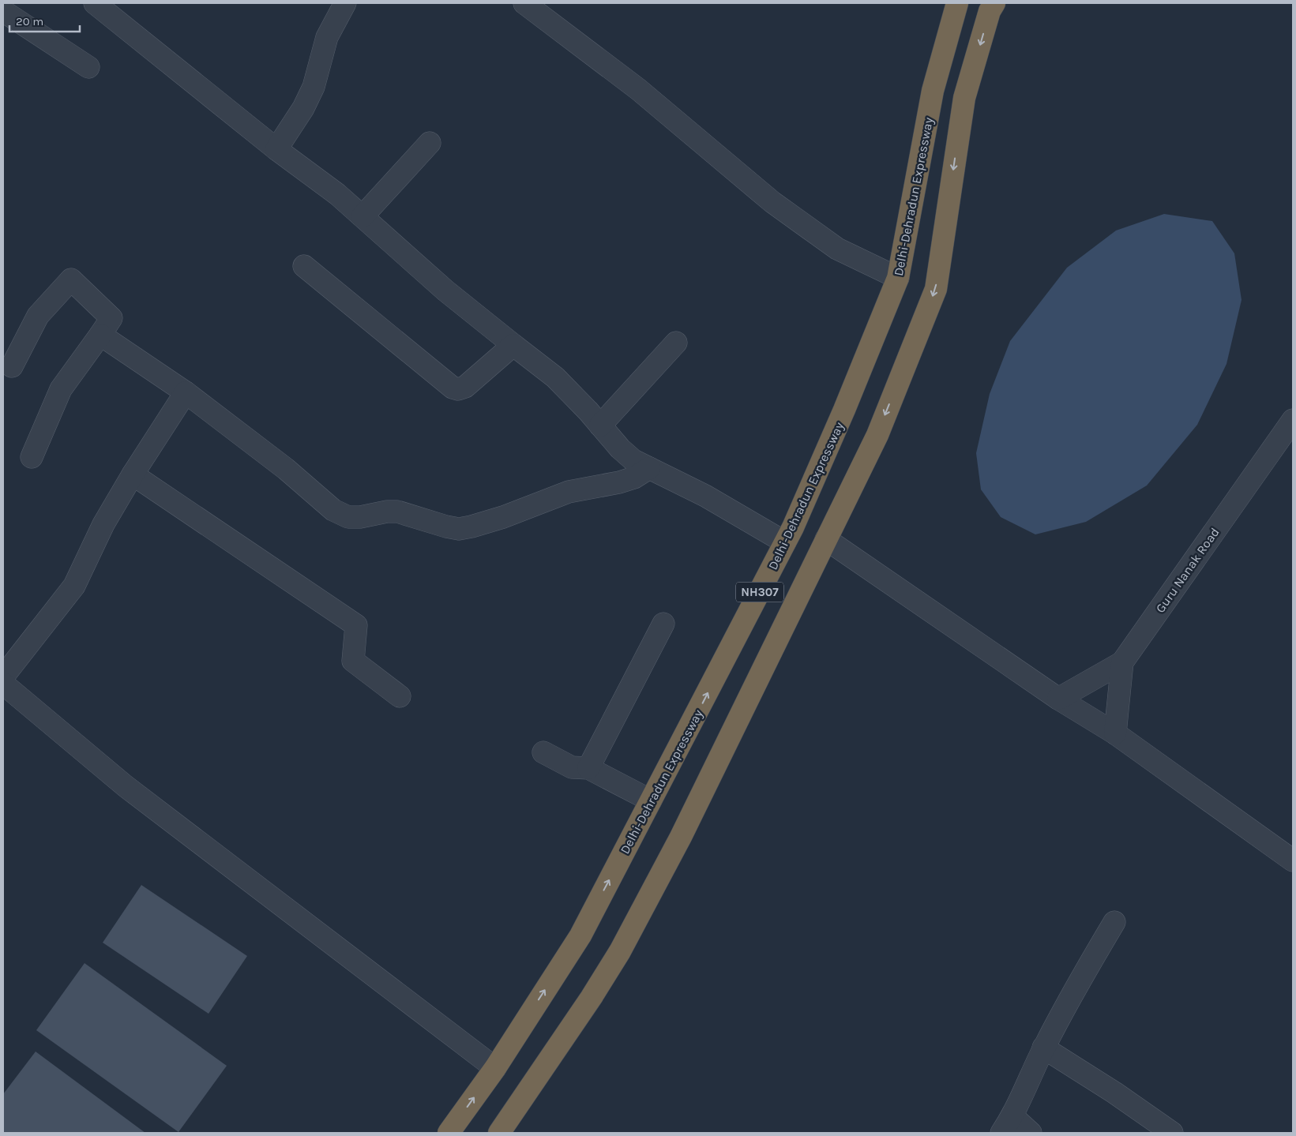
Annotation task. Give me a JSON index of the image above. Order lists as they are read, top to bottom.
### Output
{
  "streets": {
    "highway": ["Delhi-Dehradun Expressway", "NH307"],
    "street": ["Guru Nanak Road"]
  },
  "scale_bar": "20 m"
}
